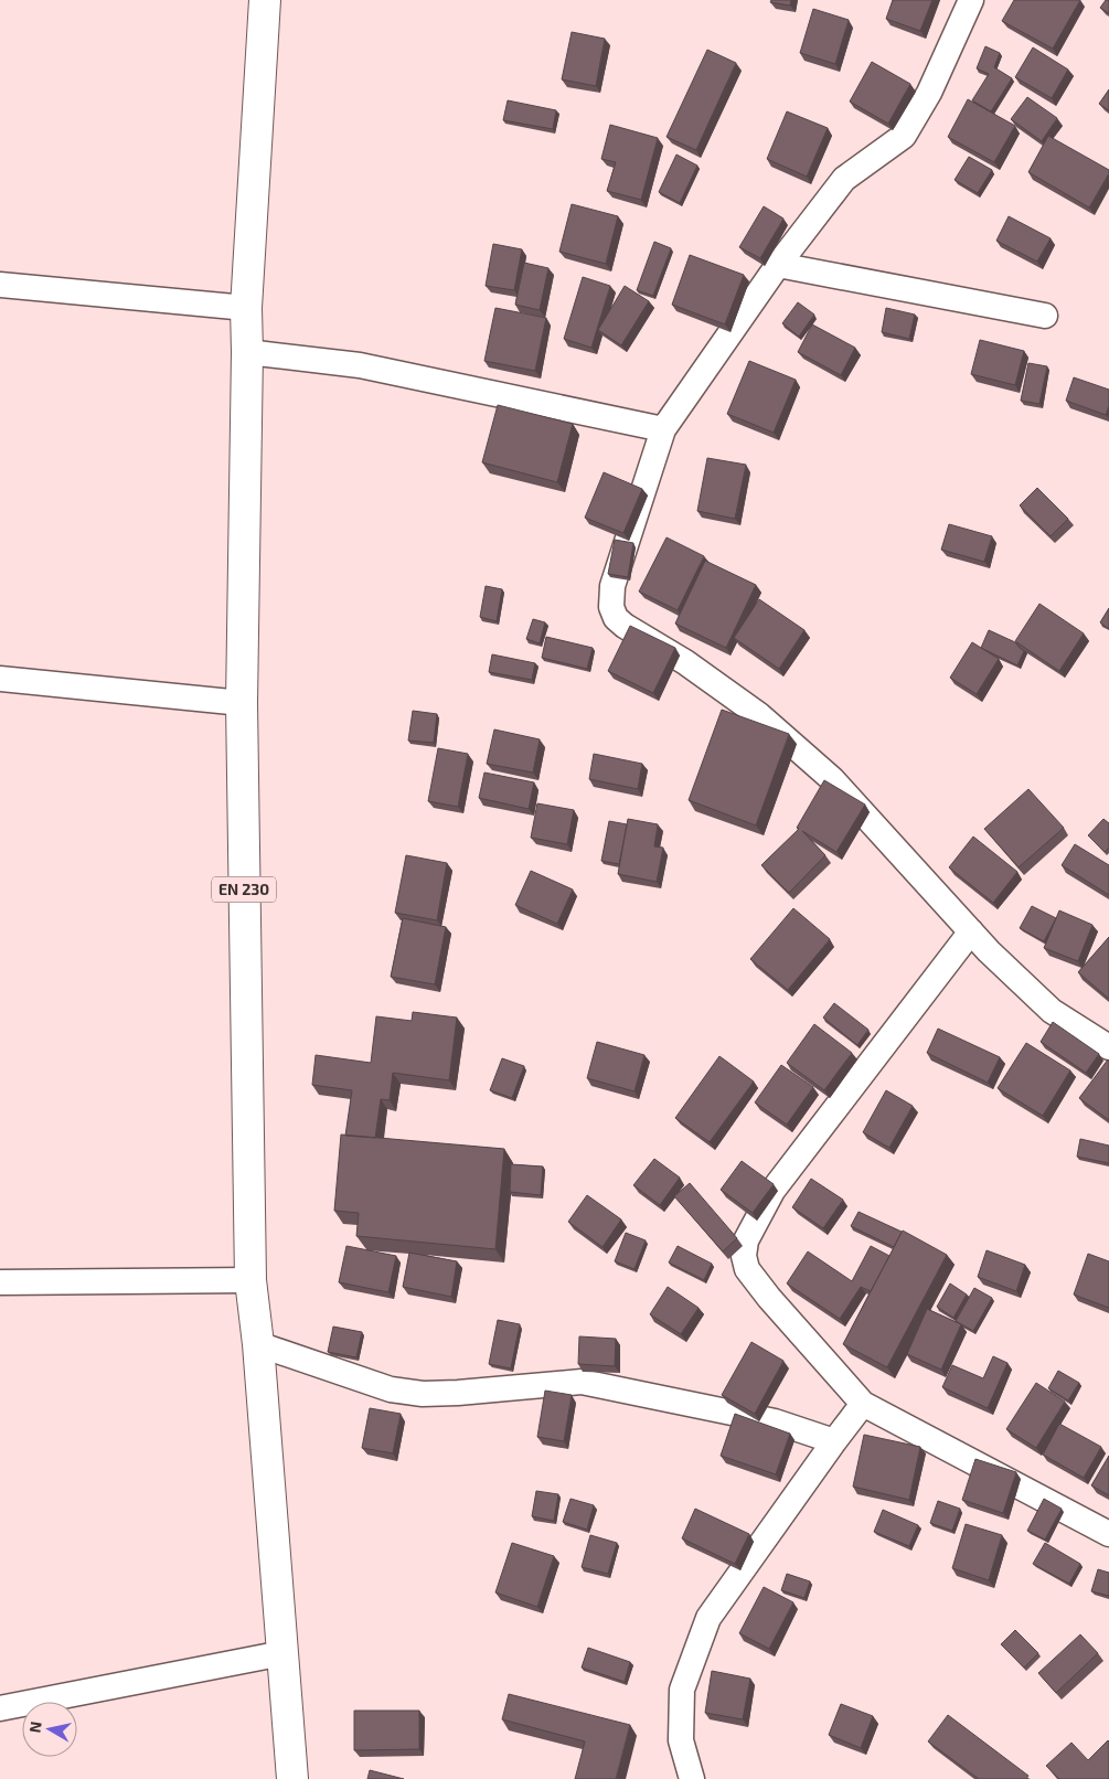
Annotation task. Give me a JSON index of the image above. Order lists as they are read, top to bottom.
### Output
{
  "streets": {
    "main road": ["EN 230"]
  },
  "north": "left"
}
